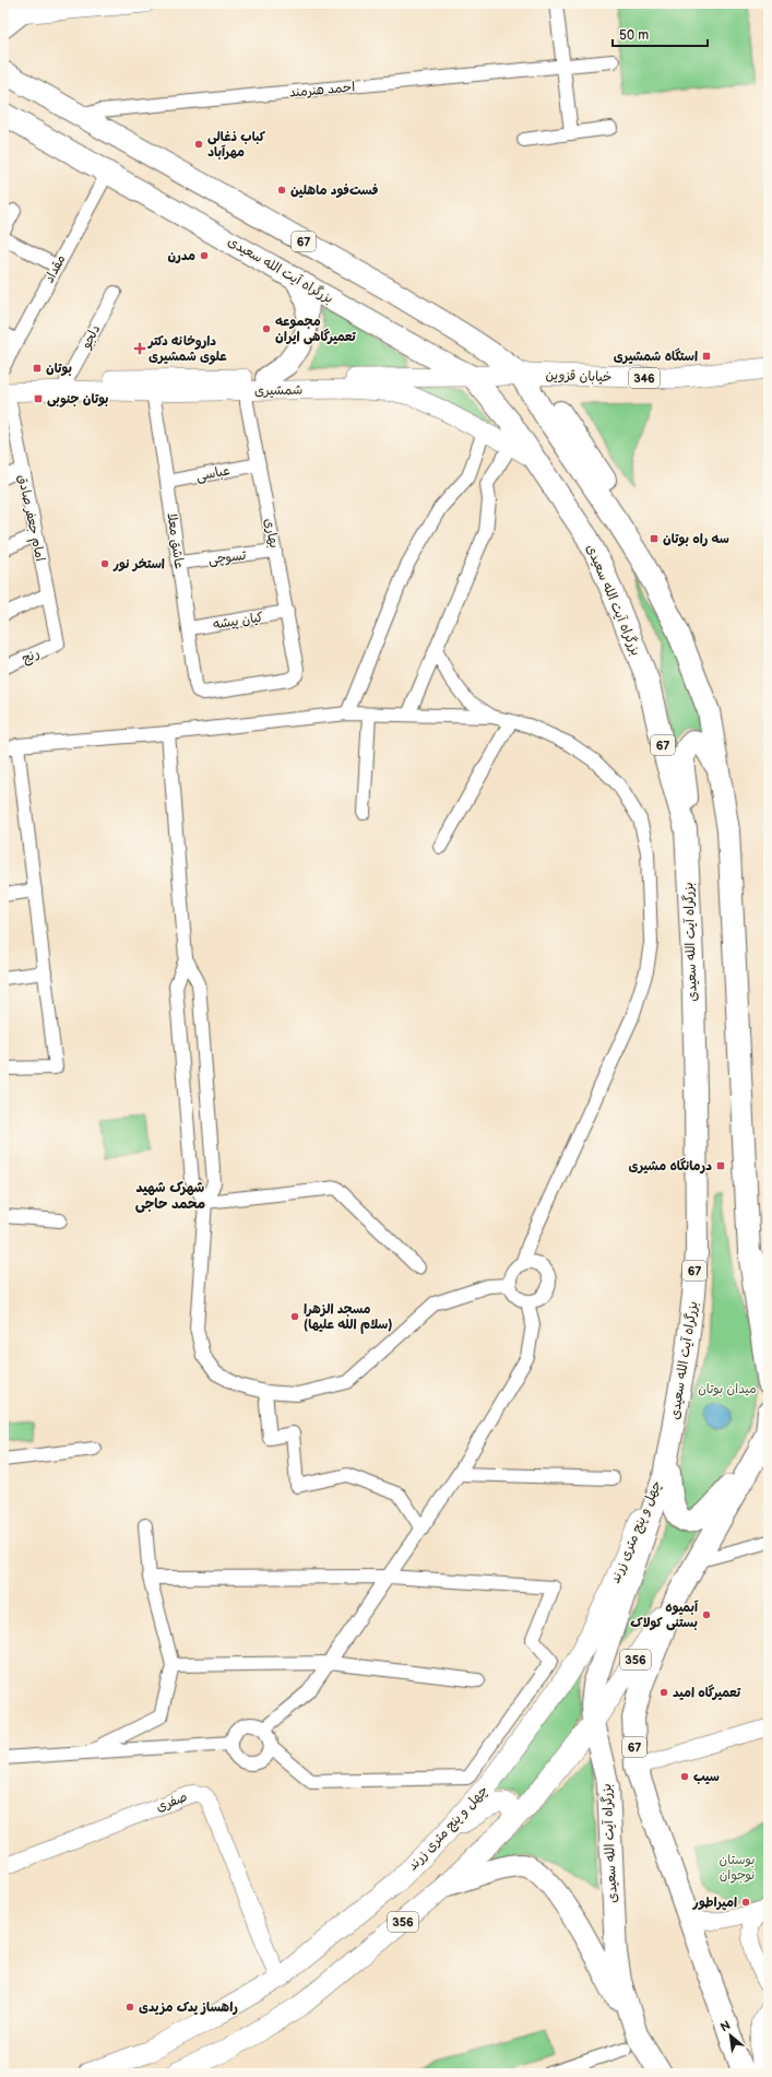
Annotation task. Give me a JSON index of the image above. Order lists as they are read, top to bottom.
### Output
{
  "streets": {
    "highway": ["67", "بزرگراه آیت الله سعیدی"],
    "main road": [
      "خیابان قزوین",
      "346",
      "شمشیری",
      "چهل و پنج متری زرند",
      "356"
    ],
    "street": [
      "احمد هنرمند",
      "مقداد",
      "دلجو",
      "عباسی",
      "امام جعفر صادق",
      "بهاری",
      "عاشق معلا",
      "تسوچی",
      "کیان پیشه",
      "رنج",
      "صفری"
    ]
  },
  "crossings": [
    ["احمد هنرمند", "67"],
    ["67", "خیابان قزوین"],
    ["67", "356"],
    ["مقداد", "بزرگراه آیت الله سعیدی"],
    ["مقداد", "شمشیری"],
    ["مقداد", "امام جعفر صادق"],
    ["بزرگراه آیت الله سعیدی", "خیابان قزوین"],
    ["بزرگراه آیت الله سعیدی", "شمشیری"],
    ["بزرگراه آیت الله سعیدی", "چهل و پنج متری زرند"],
    ["بزرگراه آیت الله سعیدی", "356"],
    ["دلجو", "شمشیری"],
    ["خیابان قزوین", "شمشیری"],
    ["شمشیری", "امام جعفر صادق"],
    ["شمشیری", "بهاری"],
    ["شمشیری", "عاشق معلا"],
    ["عباسی", "بهاری"],
    ["عباسی", "عاشق معلا"],
    ["امام جعفر صادق", "رنج"],
    ["بهاری", "عاشق معلا"],
    ["بهاری", "تسوچی"],
    ["بهاری", "کیان پیشه"],
    ["عاشق معلا", "تسوچی"],
    ["عاشق معلا", "کیان پیشه"],
    ["چهل و پنج متری زرند", "صفری"]
  ],
  "districts": ["شهرک شهید محمد حاجی"],
  "parks": ["میدان بوتان", "بوستان نوجوان"],
  "places": {
    "other": [
      "کباب ذغالی مهرآباد",
      "فست‌فود ماهلین",
      "مدرن",
      "مجموعه تعمیرگاهی ایران",
      "استخر نور",
      "مسجد الزهرا (سلام الله علیها)",
      "آبمیوه بستنی کولاک",
      "تعمیرگاه امید",
      "سیب",
      "امپراطور",
      "راهساز یدک مزیدی"
    ],
    "health": ["داروخانه دکتر علوی شمشیری"],
    "transit": [
      "استگاه شمشیری",
      "بوتان",
      "بوتان جنوبی",
      "سه راه بوتان",
      "درمانگاه مشیری"
    ]
  },
  "scale_bar": "50 m",
  "north": "top left"
}
